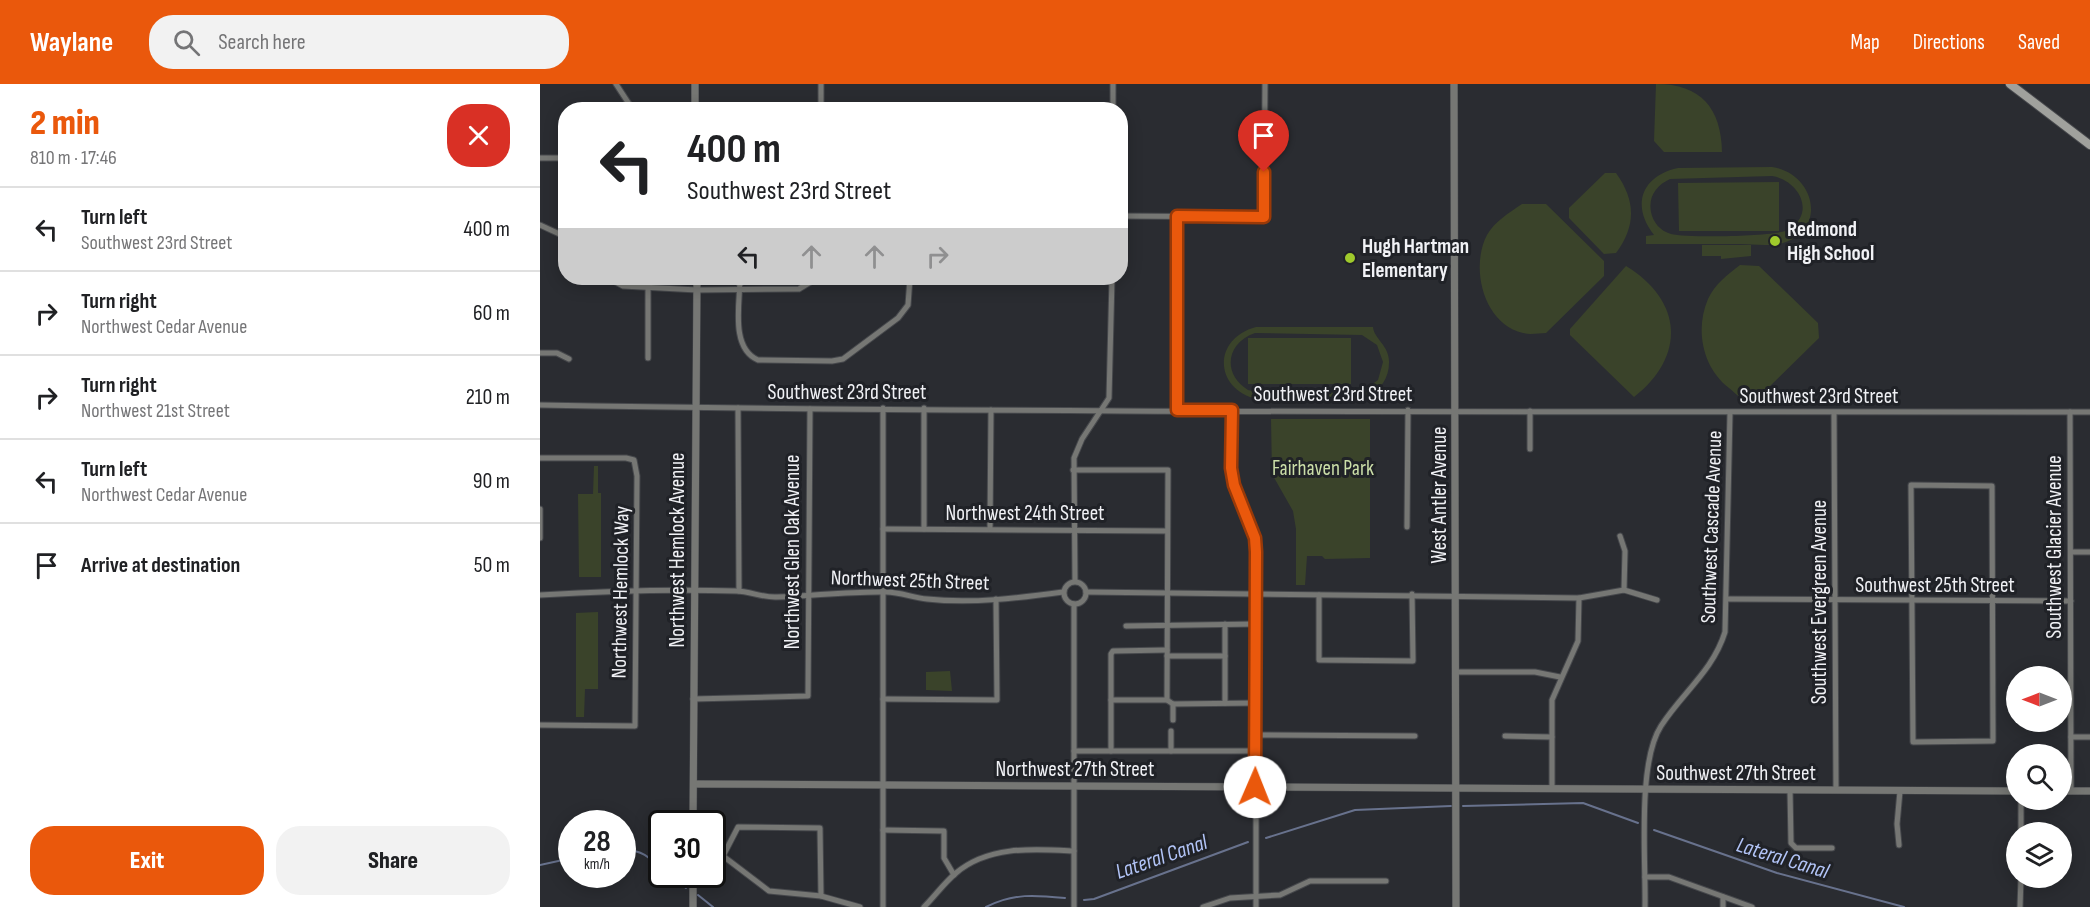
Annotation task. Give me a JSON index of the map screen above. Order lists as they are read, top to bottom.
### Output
{
  "streets": {
    "street": [
      "Southwest 23rd Street",
      "West Antler Avenue",
      "Northwest 24th Street",
      "Southwest Cascade Avenue",
      "Southwest Glacier Avenue",
      "Northwest Hemlock Avenue",
      "Northwest Glen Oak Avenue",
      "Northwest 25th Street",
      "Southwest 25th Street",
      "Northwest Hemlock Way",
      "Southwest Evergreen Avenue",
      "Northwest 27th Street",
      "Southwest 27th Street"
    ]
  },
  "crossings": [
    ["Southwest 23rd Street", "West Antler Avenue"],
    ["Southwest 23rd Street", "Southwest Cascade Avenue"],
    ["Southwest 23rd Street", "Southwest Glacier Avenue"],
    ["Southwest 23rd Street", "Northwest Hemlock Avenue"],
    ["Southwest 23rd Street", "Northwest Glen Oak Avenue"],
    ["Southwest 23rd Street", "Southwest Evergreen Avenue"],
    ["West Antler Avenue", "Northwest 27th Street"],
    ["West Antler Avenue", "Southwest 27th Street"],
    ["Southwest Cascade Avenue", "Southwest 25th Street"],
    ["Southwest Cascade Avenue", "Southwest 27th Street"],
    ["Southwest Glacier Avenue", "Southwest 25th Street"],
    ["Northwest Hemlock Avenue", "Northwest Glen Oak Avenue"],
    ["Northwest Hemlock Avenue", "Northwest 25th Street"],
    ["Northwest Hemlock Avenue", "Northwest 27th Street"],
    ["Northwest Glen Oak Avenue", "Northwest 25th Street"],
    ["Northwest 25th Street", "Northwest Hemlock Way"],
    ["Southwest 25th Street", "Southwest Evergreen Avenue"],
    ["Southwest Evergreen Avenue", "Southwest 27th Street"],
    ["Northwest 27th Street", "Southwest 27th Street"]
  ],
  "water": ["Lateral Canal"],
  "parks": ["Fairhaven Park"],
  "places": ["Redmond High School", "Hugh Hartman Elementary"],
  "north": "left",
  "page": {
    "header": "Waylane",
    "search": "Search here",
    "nav": ["Map", "Directions", "Saved"],
    "heading": ["2 min", "810 m · 17:46"],
    "turn": ["400 m", "Southwest 23rd Street"],
    "list": [
      {
        "name": "Turn left",
        "note": "Southwest 23rd Street",
        "value": "400 m"
      },
      {
        "name": "Turn right",
        "note": "Northwest Cedar Avenue",
        "value": "60 m"
      },
      {
        "name": "Turn right",
        "note": "Northwest 21st Street",
        "value": "210 m"
      },
      {
        "name": "Turn left",
        "note": "Northwest Cedar Avenue",
        "value": "90 m"
      },
      {
        "name": "Arrive at destination",
        "value": "50 m"
      }
    ],
    "speed": "28 km/h",
    "limit": "30",
    "buttons": ["Exit", "Share"]
  }
}
